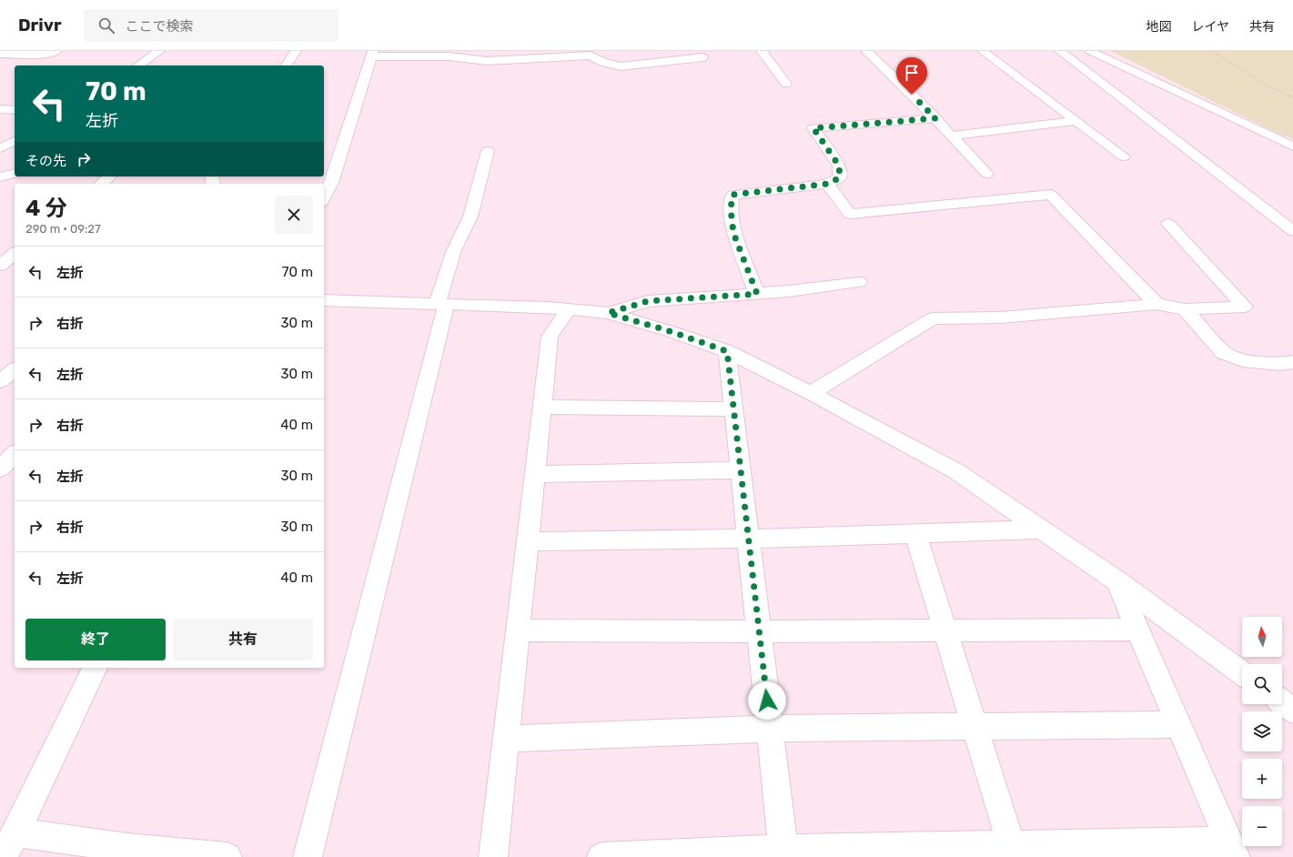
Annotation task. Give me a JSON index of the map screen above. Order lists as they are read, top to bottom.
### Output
{
  "north": "top",
  "page": {
    "header": "Drivr",
    "search": "ここで検索",
    "nav": ["地図", "レイヤ", "共有"],
    "turn": ["70 m", "左折"],
    "then": "その先",
    "heading": ["4 分", "290 m · 09:27"],
    "list": [
      {
        "name": "左折",
        "value": "70 m"
      },
      {
        "name": "右折",
        "value": "30 m"
      },
      {
        "name": "左折",
        "value": "30 m"
      },
      {
        "name": "右折",
        "value": "40 m"
      },
      {
        "name": "左折",
        "value": "30 m"
      },
      {
        "name": "右折",
        "value": "30 m"
      },
      {
        "name": "左折",
        "value": "40 m"
      }
    ],
    "buttons": ["終了", "共有"],
    "map_buttons": ["+", "−"]
  }
}
